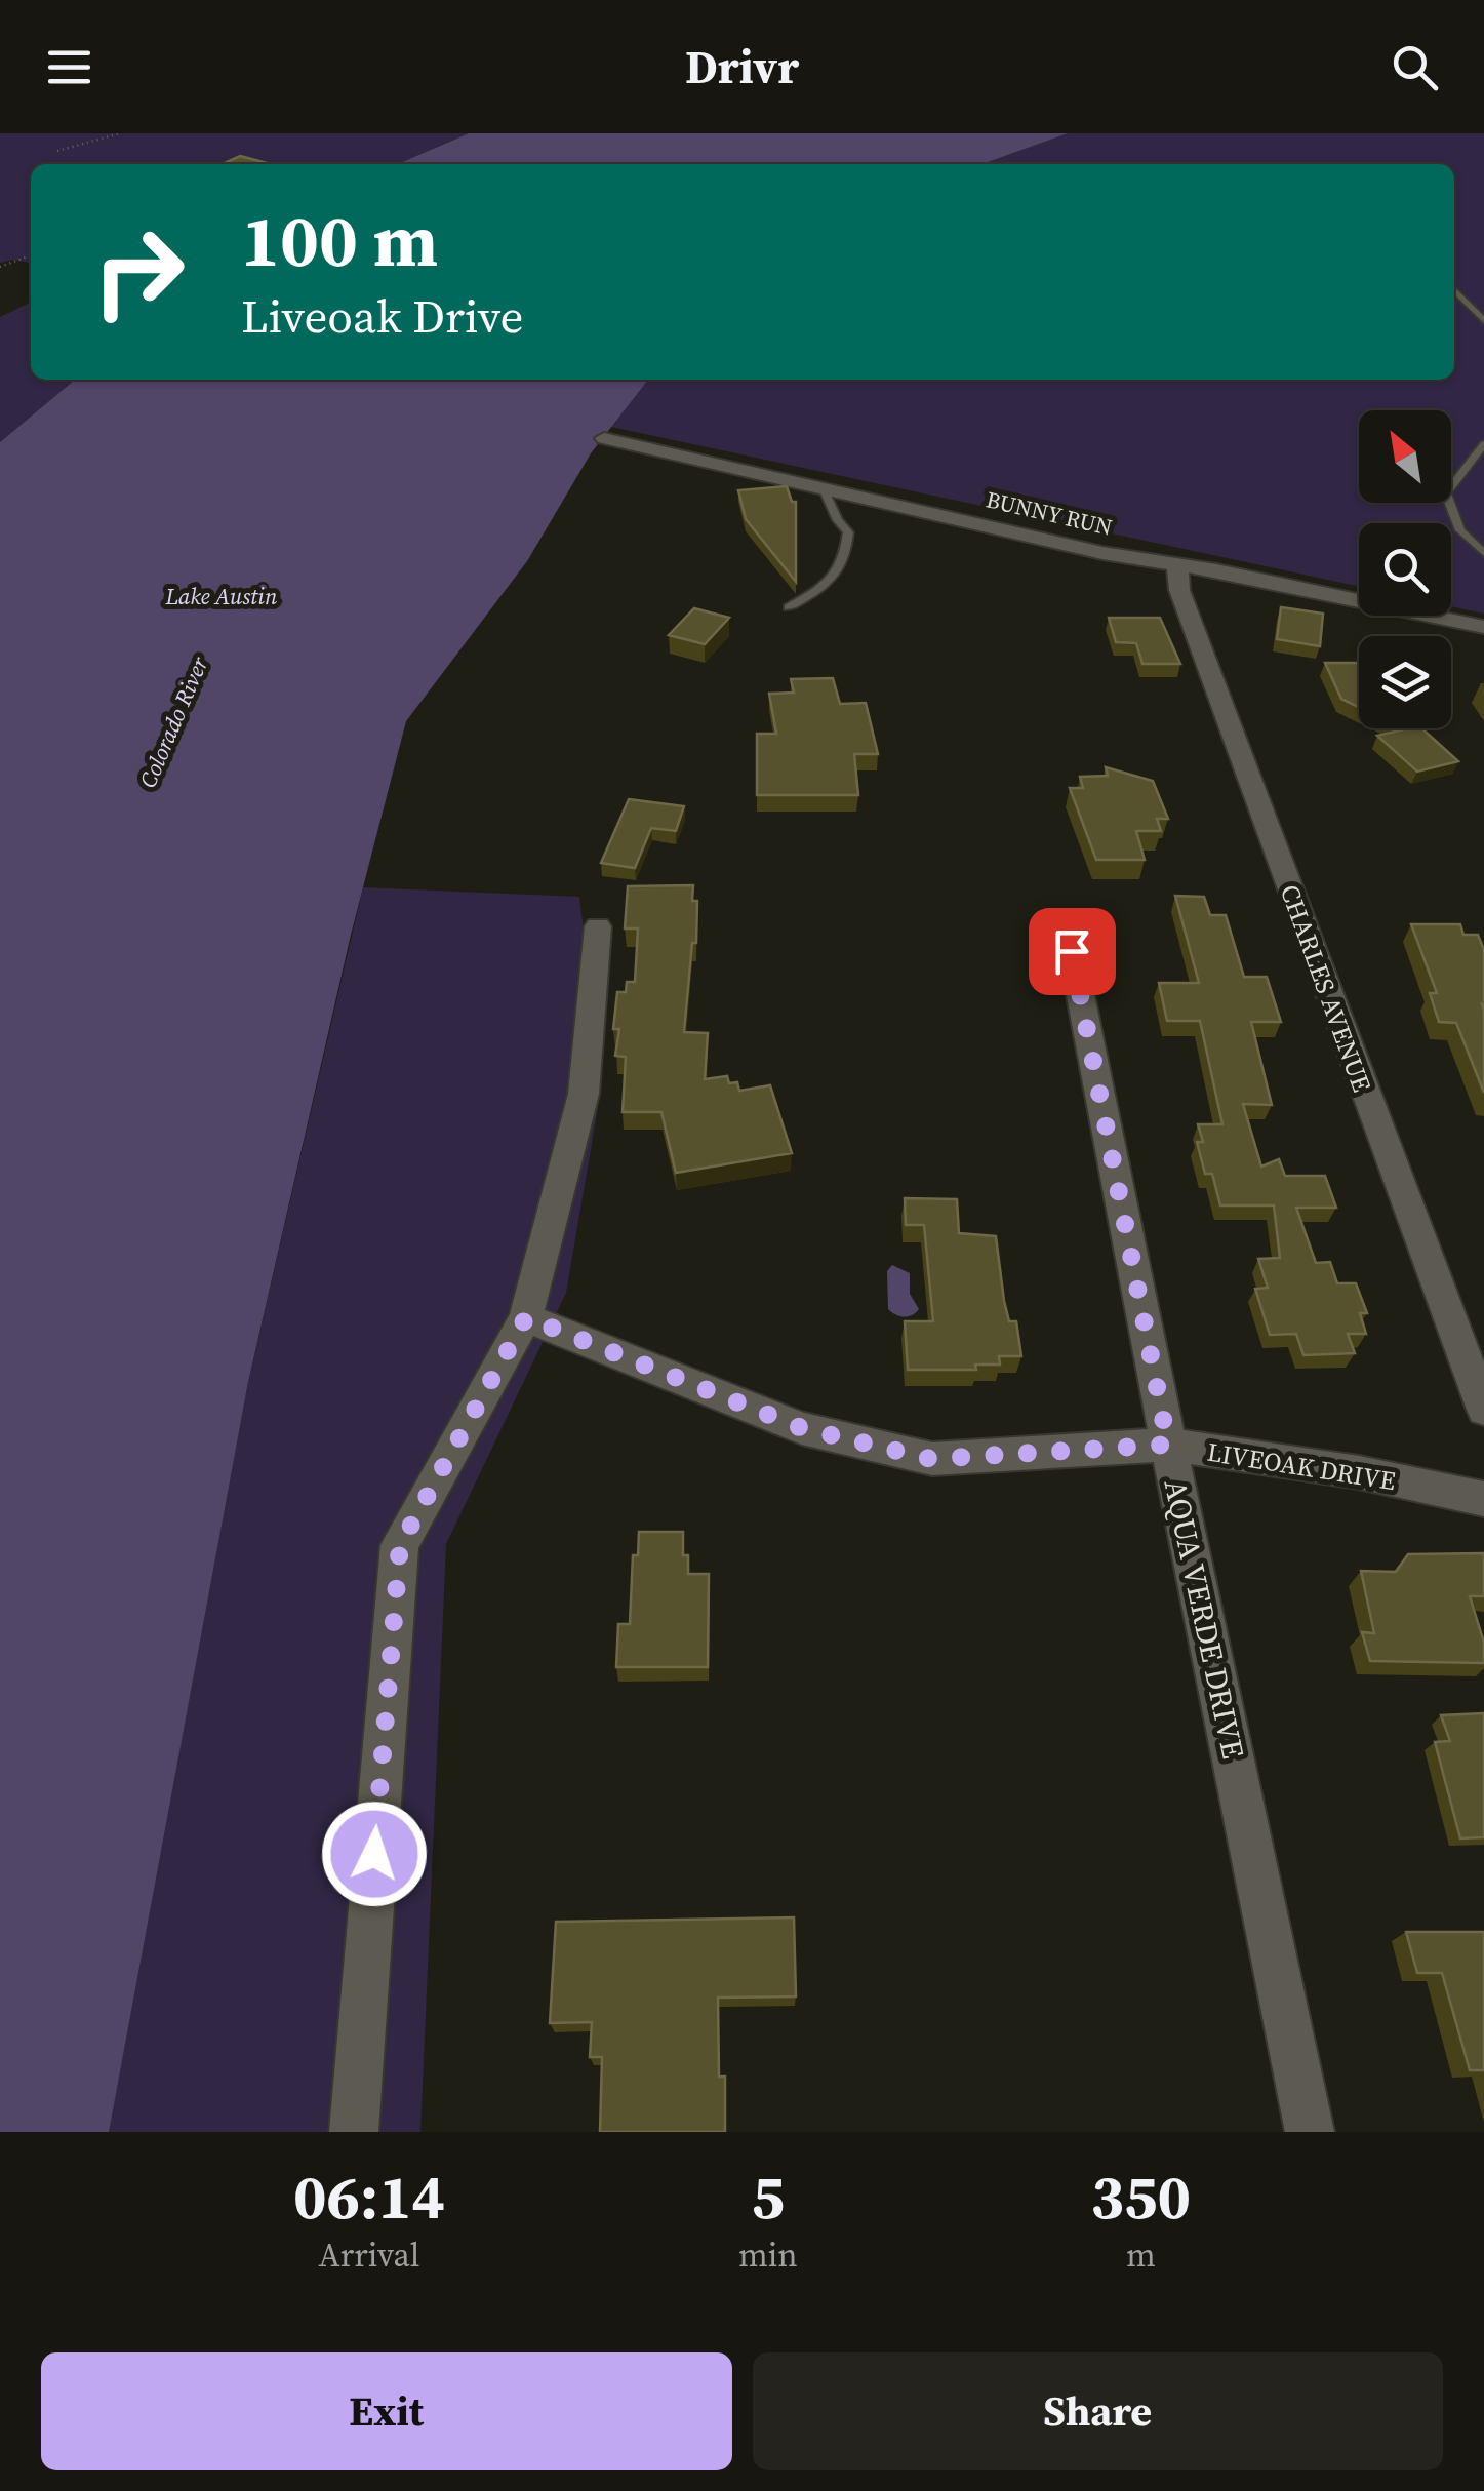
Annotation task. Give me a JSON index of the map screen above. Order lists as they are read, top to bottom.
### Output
{
  "streets": {
    "street": [
      "BUNNY RUN",
      "CHARLES AVENUE",
      "LIVEOAK DRIVE",
      "AQUA VERDE DRIVE"
    ]
  },
  "crossings": [
    ["BUNNY RUN", "CHARLES AVENUE"],
    ["LIVEOAK DRIVE", "AQUA VERDE DRIVE"]
  ],
  "water": ["Lake Austin", "Colorado River"],
  "north": "top left",
  "page": {
    "header": "Drivr",
    "turn": ["100 m", "Liveoak Drive"],
    "eta": [
      "06:14",
      "Arrival",
      "5",
      "min",
      "350",
      "m"
    ],
    "buttons": ["Exit", "Share"]
  }
}
